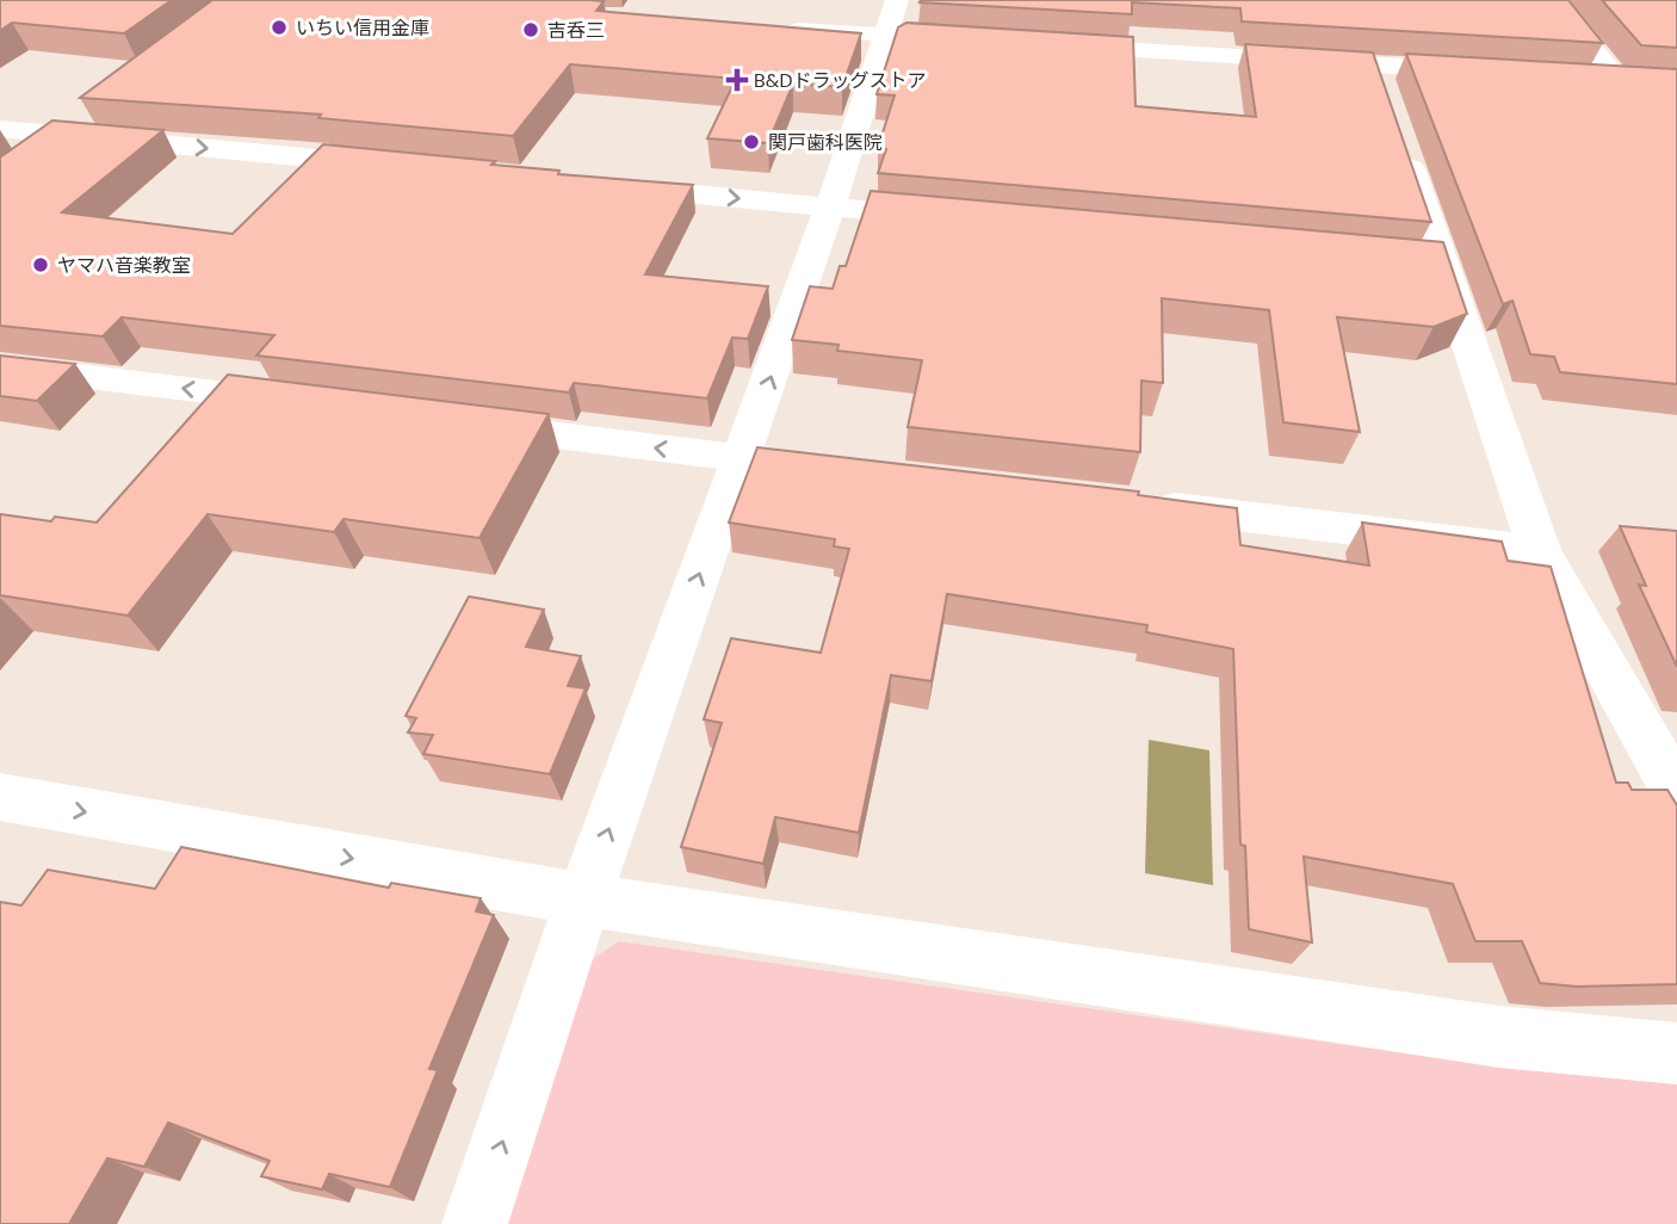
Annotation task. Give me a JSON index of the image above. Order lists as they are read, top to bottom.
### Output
{
  "places": {
    "other": [
      "いちい信用金庫",
      "吉呑三",
      "関戸歯科医院",
      "ヤマハ音楽教室"
    ],
    "health": ["B&Dドラッグストア"]
  }
}
